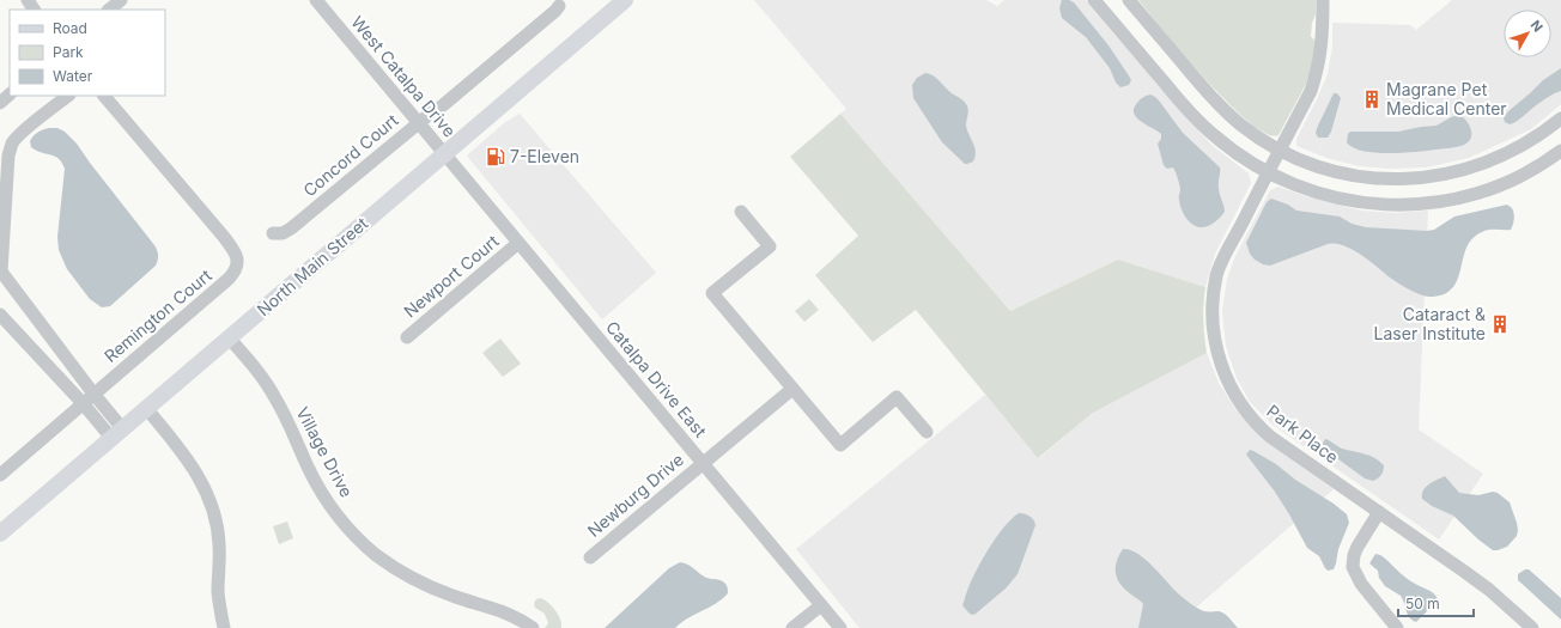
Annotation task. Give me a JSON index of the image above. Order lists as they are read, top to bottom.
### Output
{
  "streets": {
    "main road": ["North Main Street"],
    "street": [
      "West Catalpa Drive",
      "Concord Court",
      "Newport Court",
      "Remington Court",
      "Catalpa Drive East",
      "Park Place",
      "Village Drive",
      "Newburg Drive"
    ]
  },
  "crossings": [
    ["West Catalpa Drive", "Concord Court"],
    ["West Catalpa Drive", "North Main Street"],
    ["West Catalpa Drive", "Catalpa Drive East"],
    ["North Main Street", "Catalpa Drive East"],
    ["North Main Street", "Village Drive"],
    ["Newport Court", "Catalpa Drive East"],
    ["Catalpa Drive East", "Newburg Drive"]
  ],
  "places": {
    "building": ["Magrane Pet Medical Center", "Cataract & Laser Institute"],
    "fuel station": ["7-Eleven"]
  },
  "legend": ["Road", "Park", "Water"],
  "scale_bar": "50 m",
  "north": "top right"
}
